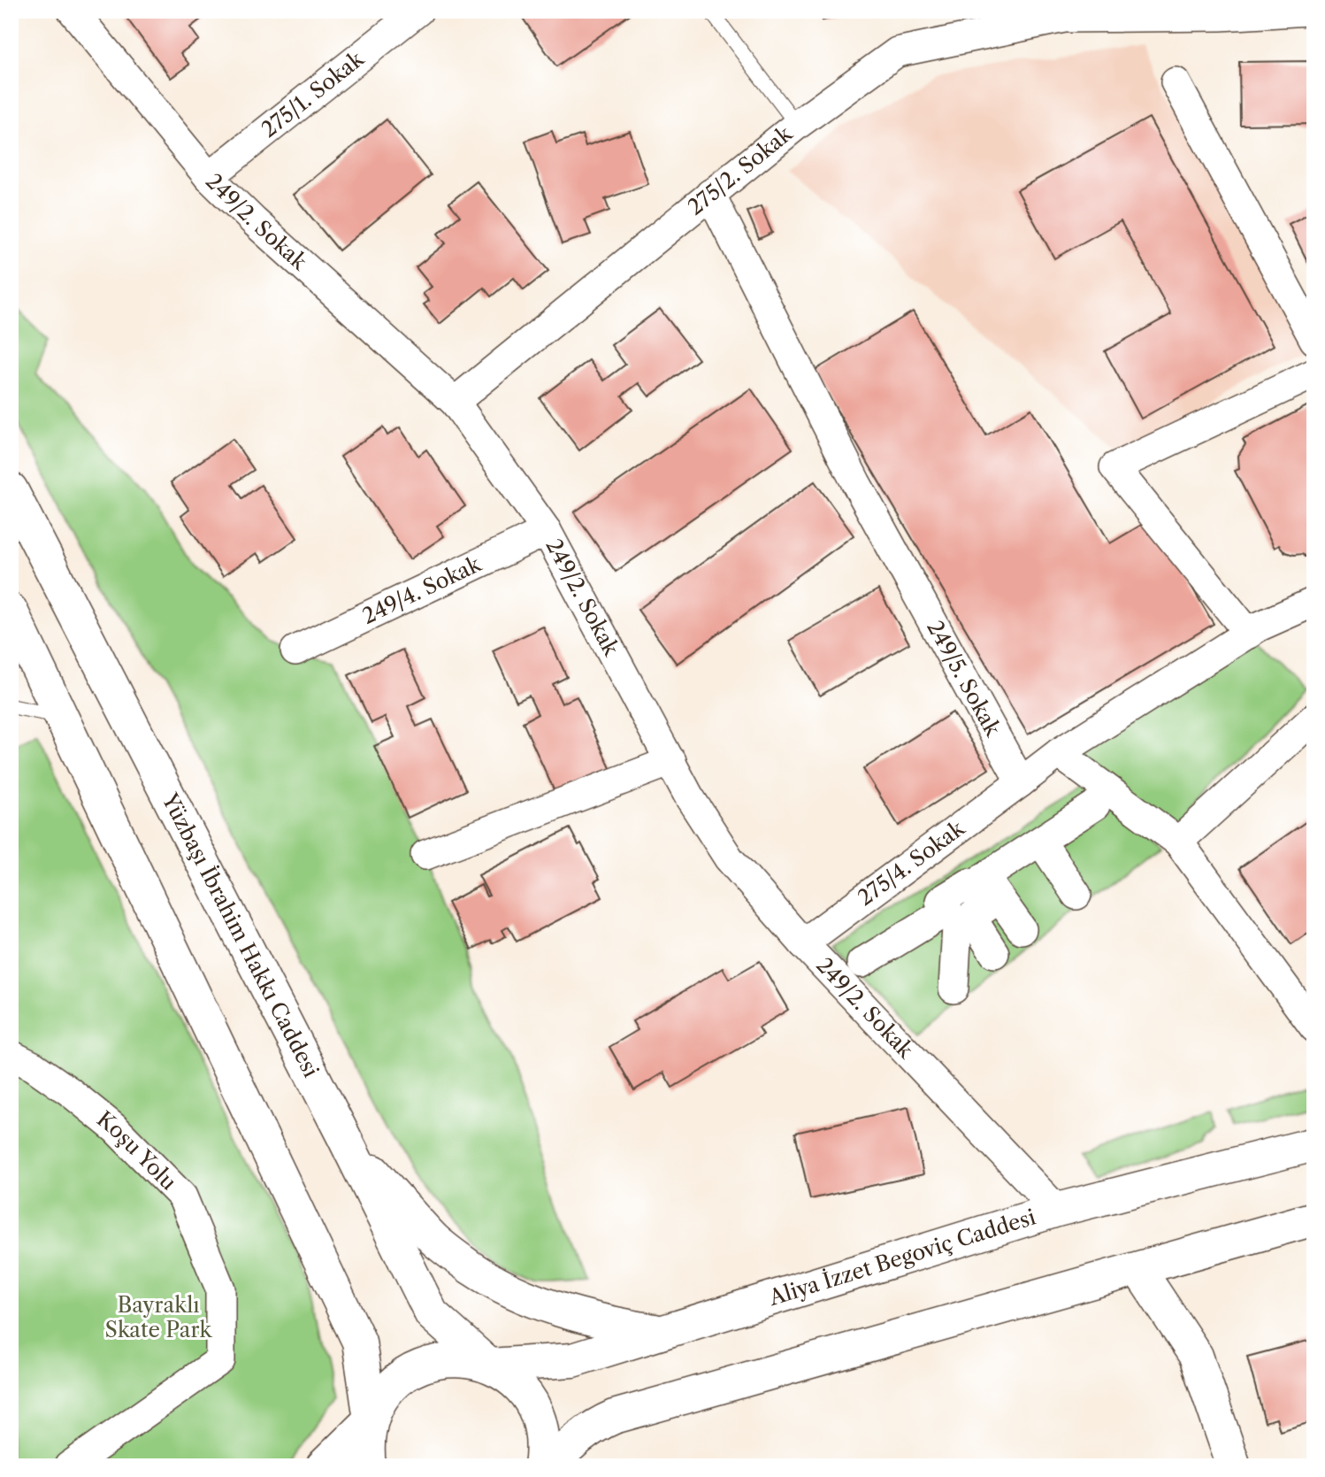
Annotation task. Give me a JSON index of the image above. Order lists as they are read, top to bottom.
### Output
{
  "streets": {
    "main road": ["Yüzbaşı İbrahim Hakkı Caddesi", "Aliya İzzet Begoviç Caddesi"],
    "street": [
      "275/1. Sokak",
      "275/2. Sokak",
      "249/2. Sokak",
      "249/4. Sokak",
      "249/5. Sokak",
      "275/4. Sokak",
      "Koşu Yolu"
    ]
  },
  "crossings": [
    ["275/1. Sokak", "249/2. Sokak"],
    ["275/2. Sokak", "249/2. Sokak"],
    ["275/2. Sokak", "249/5. Sokak"],
    ["249/2. Sokak", "249/4. Sokak"],
    ["249/2. Sokak", "275/4. Sokak"],
    ["249/2. Sokak", "Aliya İzzet Begoviç Caddesi"],
    ["249/5. Sokak", "275/4. Sokak"],
    ["Yüzbaşı İbrahim Hakkı Caddesi", "Aliya İzzet Begoviç Caddesi"]
  ],
  "parks": ["Bayraklı Skate Park"]
}
